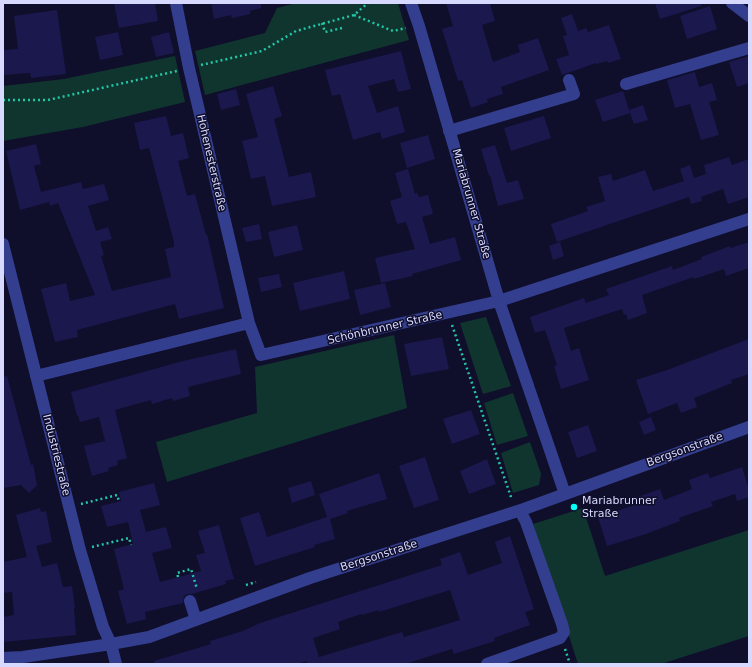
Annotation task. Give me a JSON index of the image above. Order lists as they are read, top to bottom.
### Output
{
  "streets": {
    "street": [
      "Hohenesterstraße",
      "Mariabrunner Straße",
      "Schönbrunner Straße",
      "Bergsonstraße",
      "Industriestraße"
    ]
  },
  "crossings": [
    ["Hohenesterstraße", "Schönbrunner Straße"],
    ["Mariabrunner Straße", "Schönbrunner Straße"],
    ["Mariabrunner Straße", "Bergsonstraße"],
    ["Bergsonstraße", "Industriestraße"]
  ],
  "places": ["Mariabrunner Straße"]
}
